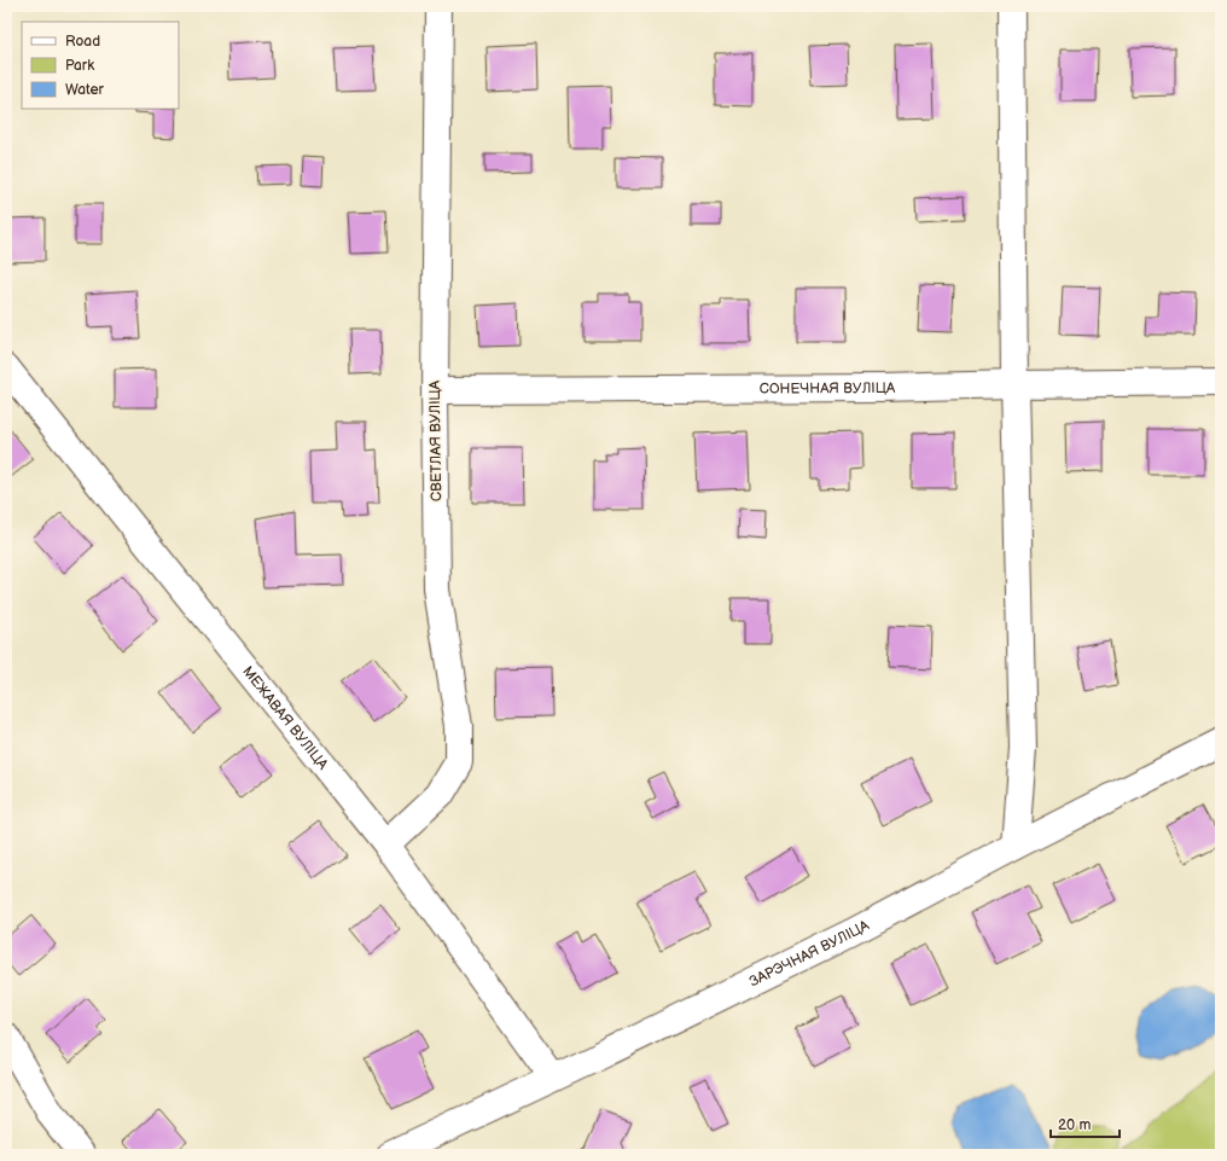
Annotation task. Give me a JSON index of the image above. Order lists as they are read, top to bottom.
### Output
{
  "streets": {
    "street": [
      "СОНЕЧНАЯ ВУЛІЦА",
      "СВЕТЛАЯ ВУЛІЦА",
      "МЕЖАВАЯ ВУЛІЦА",
      "ЗАРЭЧНАЯ ВУЛІЦА"
    ]
  },
  "crossings": [
    ["СОНЕЧНАЯ ВУЛІЦА", "СВЕТЛАЯ ВУЛІЦА"],
    ["СВЕТЛАЯ ВУЛІЦА", "МЕЖАВАЯ ВУЛІЦА"],
    ["МЕЖАВАЯ ВУЛІЦА", "ЗАРЭЧНАЯ ВУЛІЦА"]
  ],
  "legend": ["Road", "Park", "Water"],
  "scale_bar": "20 m"
}
